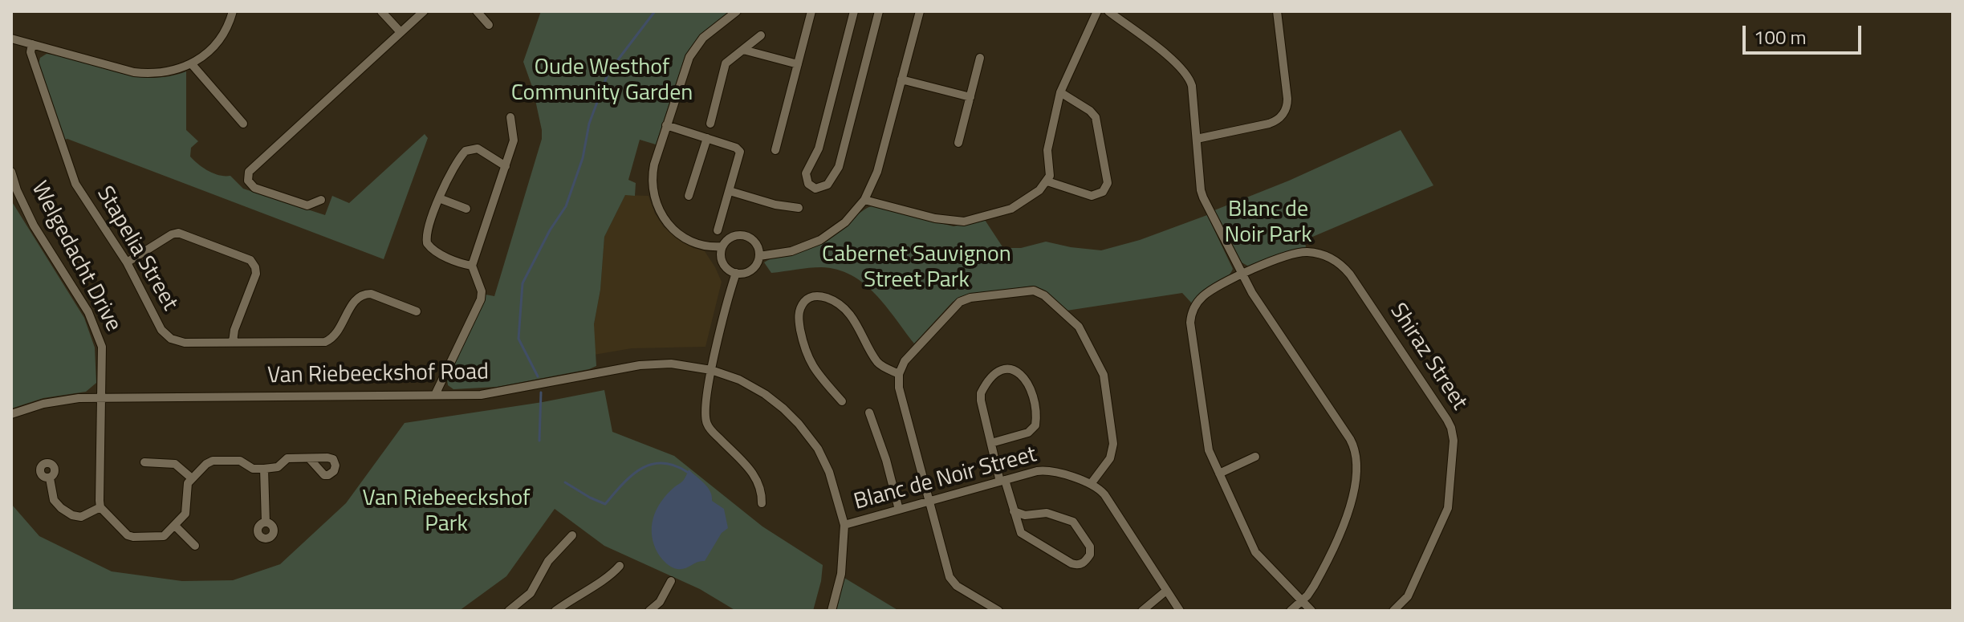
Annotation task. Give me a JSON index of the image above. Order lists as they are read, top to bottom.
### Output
{
  "streets": {
    "street": [
      "Stapelia Street",
      "Welgedacht Drive",
      "Shiraz Street",
      "Van Riebeeckshof Road",
      "Blanc de Noir Street"
    ]
  },
  "crossings": [
    ["Welgedacht Drive", "Van Riebeeckshof Road"],
    ["Van Riebeeckshof Road", "Blanc de Noir Street"]
  ],
  "parks": [
    "Oude Westhof Community Garden",
    "Blanc de Noir Park",
    "Cabernet Sauvignon Street Park",
    "Van Riebeeckshof Park"
  ],
  "scale_bar": "100 m"
}
